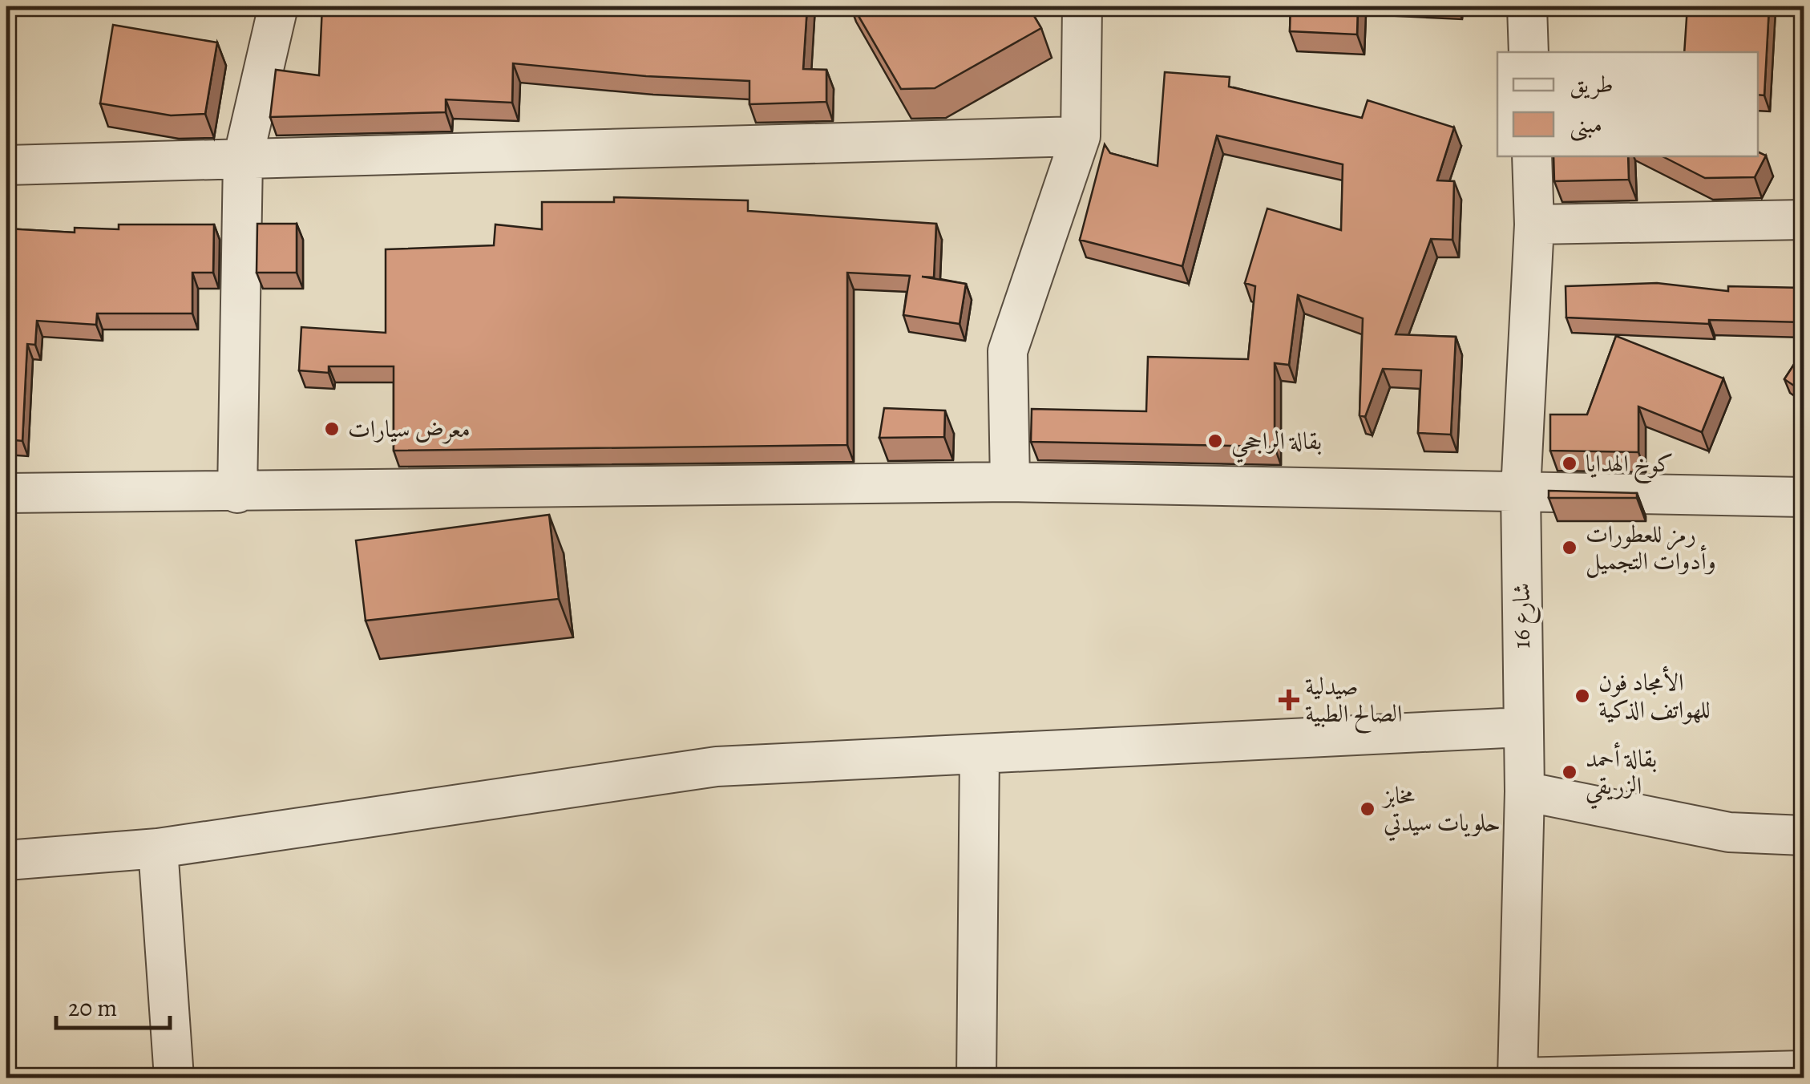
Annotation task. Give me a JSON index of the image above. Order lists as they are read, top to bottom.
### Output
{
  "streets": {
    "street": ["شارع 16"]
  },
  "places": {
    "other": [
      "معرض سيارات",
      "بقالة الراجحي",
      "كوخ الهدايا",
      "رمز للعطورات وأدوات التجميل",
      "الأمجاد فون للهواتف الذكية",
      "بقالة أحمد الزريقي",
      "مخابز حلويات سيدتي"
    ],
    "health": ["صيدلية الصالح الطبية"]
  },
  "legend": ["طريق", "مبنى"],
  "scale_bar": "20 m"
}
